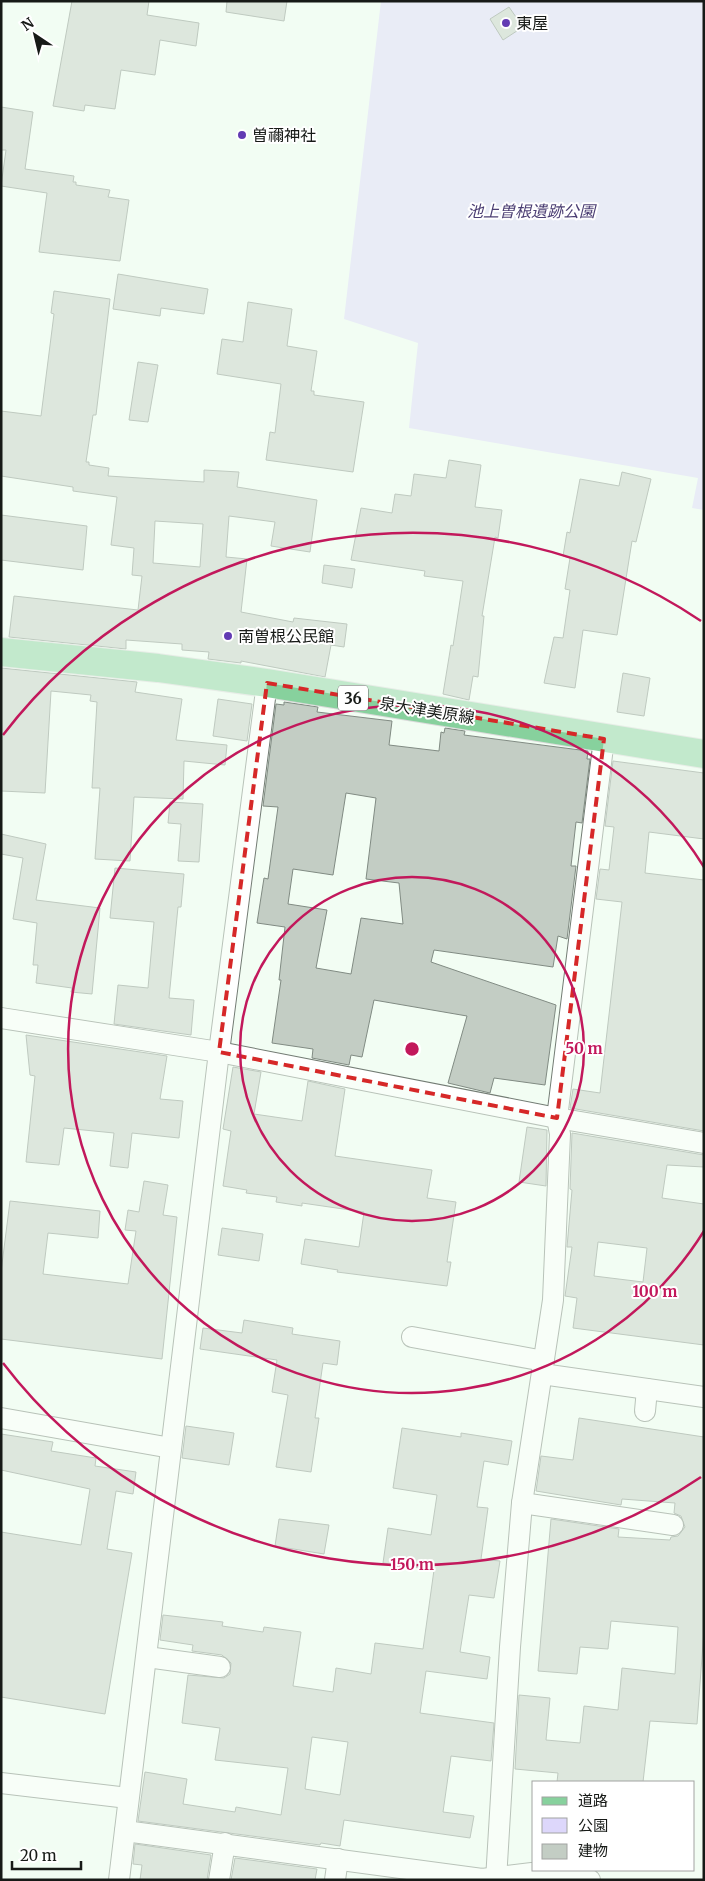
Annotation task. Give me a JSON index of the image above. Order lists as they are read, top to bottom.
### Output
{
  "streets": {
    "main road": ["36", "泉大津美原線"]
  },
  "parks": ["池上曽根遺跡公園"],
  "places": ["東屋", "曽禰神社", "南曽根公民館"],
  "legend": ["道路", "公園", "建物"],
  "scale_bar": "20 m",
  "north": "top left",
  "rings": ["50 m", "100 m", "150 m"]
}
